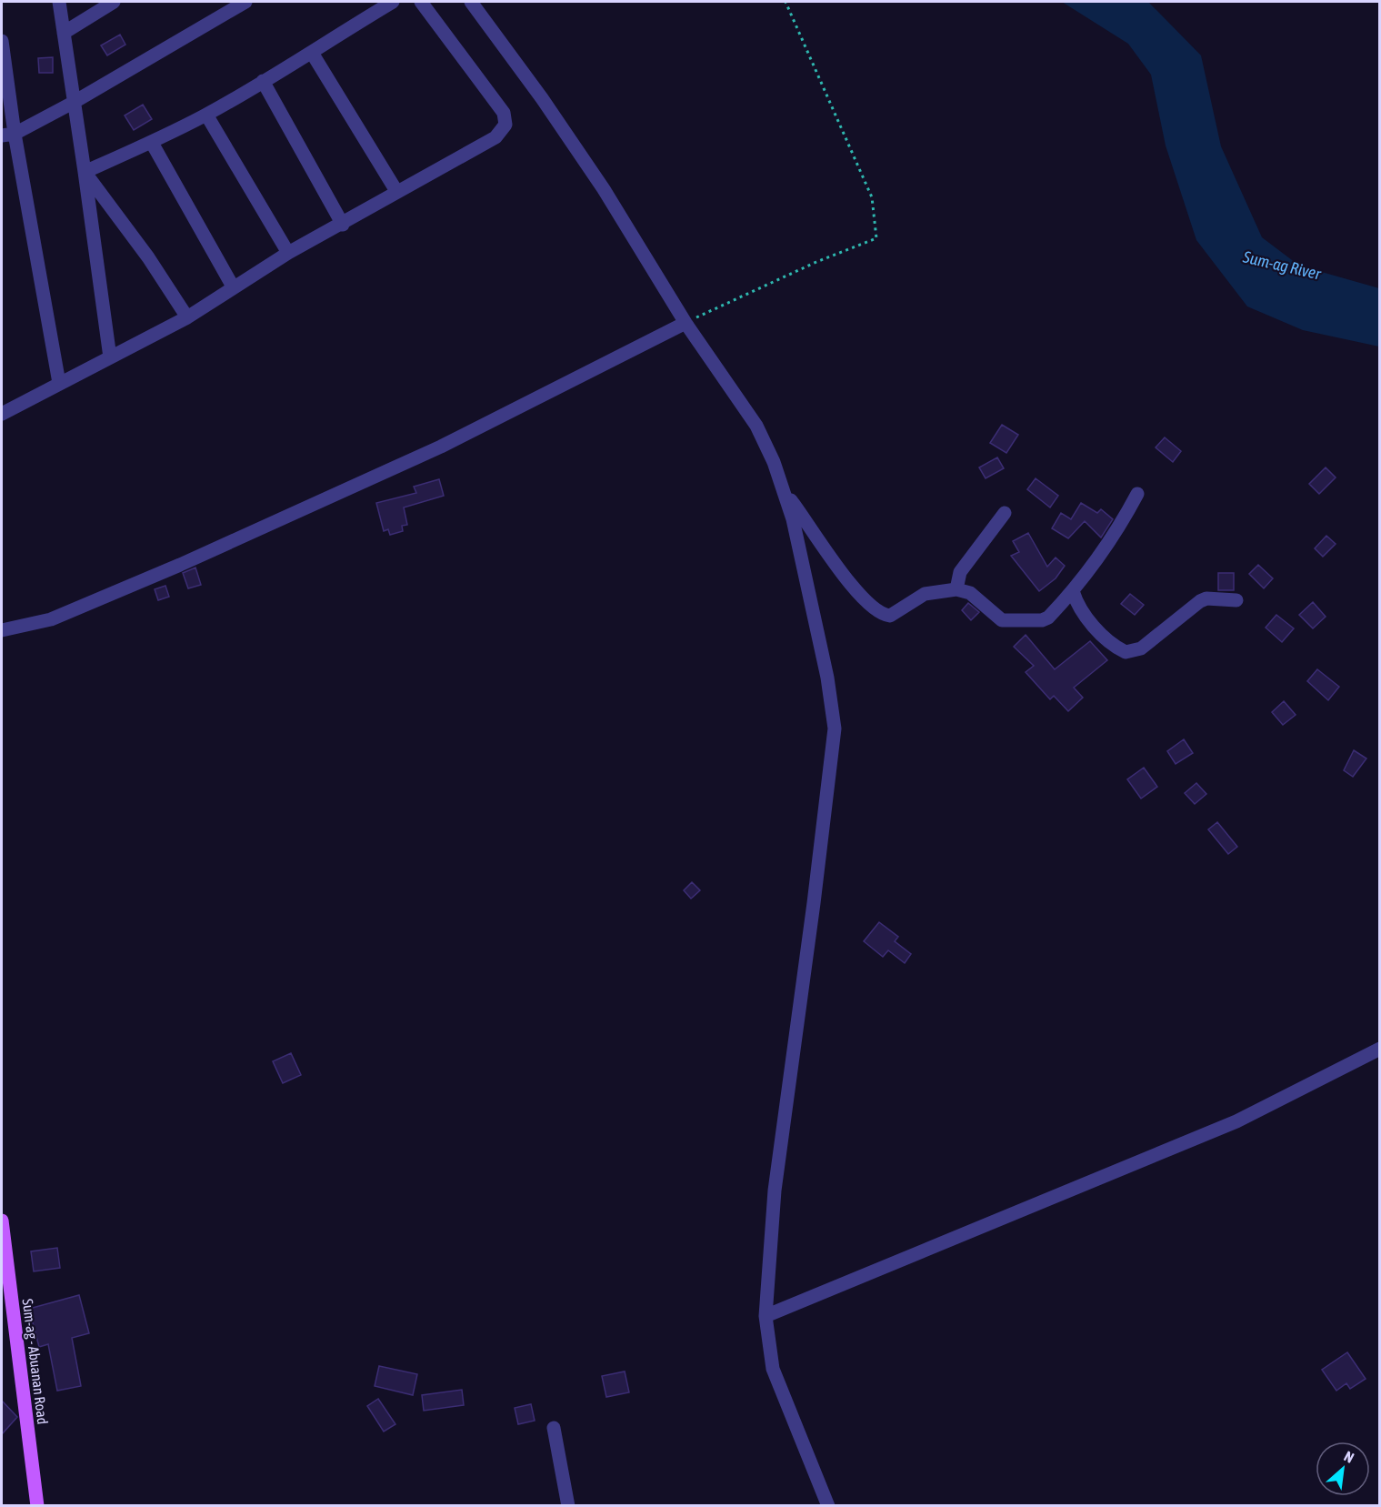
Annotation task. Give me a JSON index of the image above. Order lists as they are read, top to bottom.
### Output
{
  "streets": {
    "main road": ["Sum-ag - Abuanan Road"]
  },
  "water": ["Sum-ag River"],
  "north": "top right"
}
